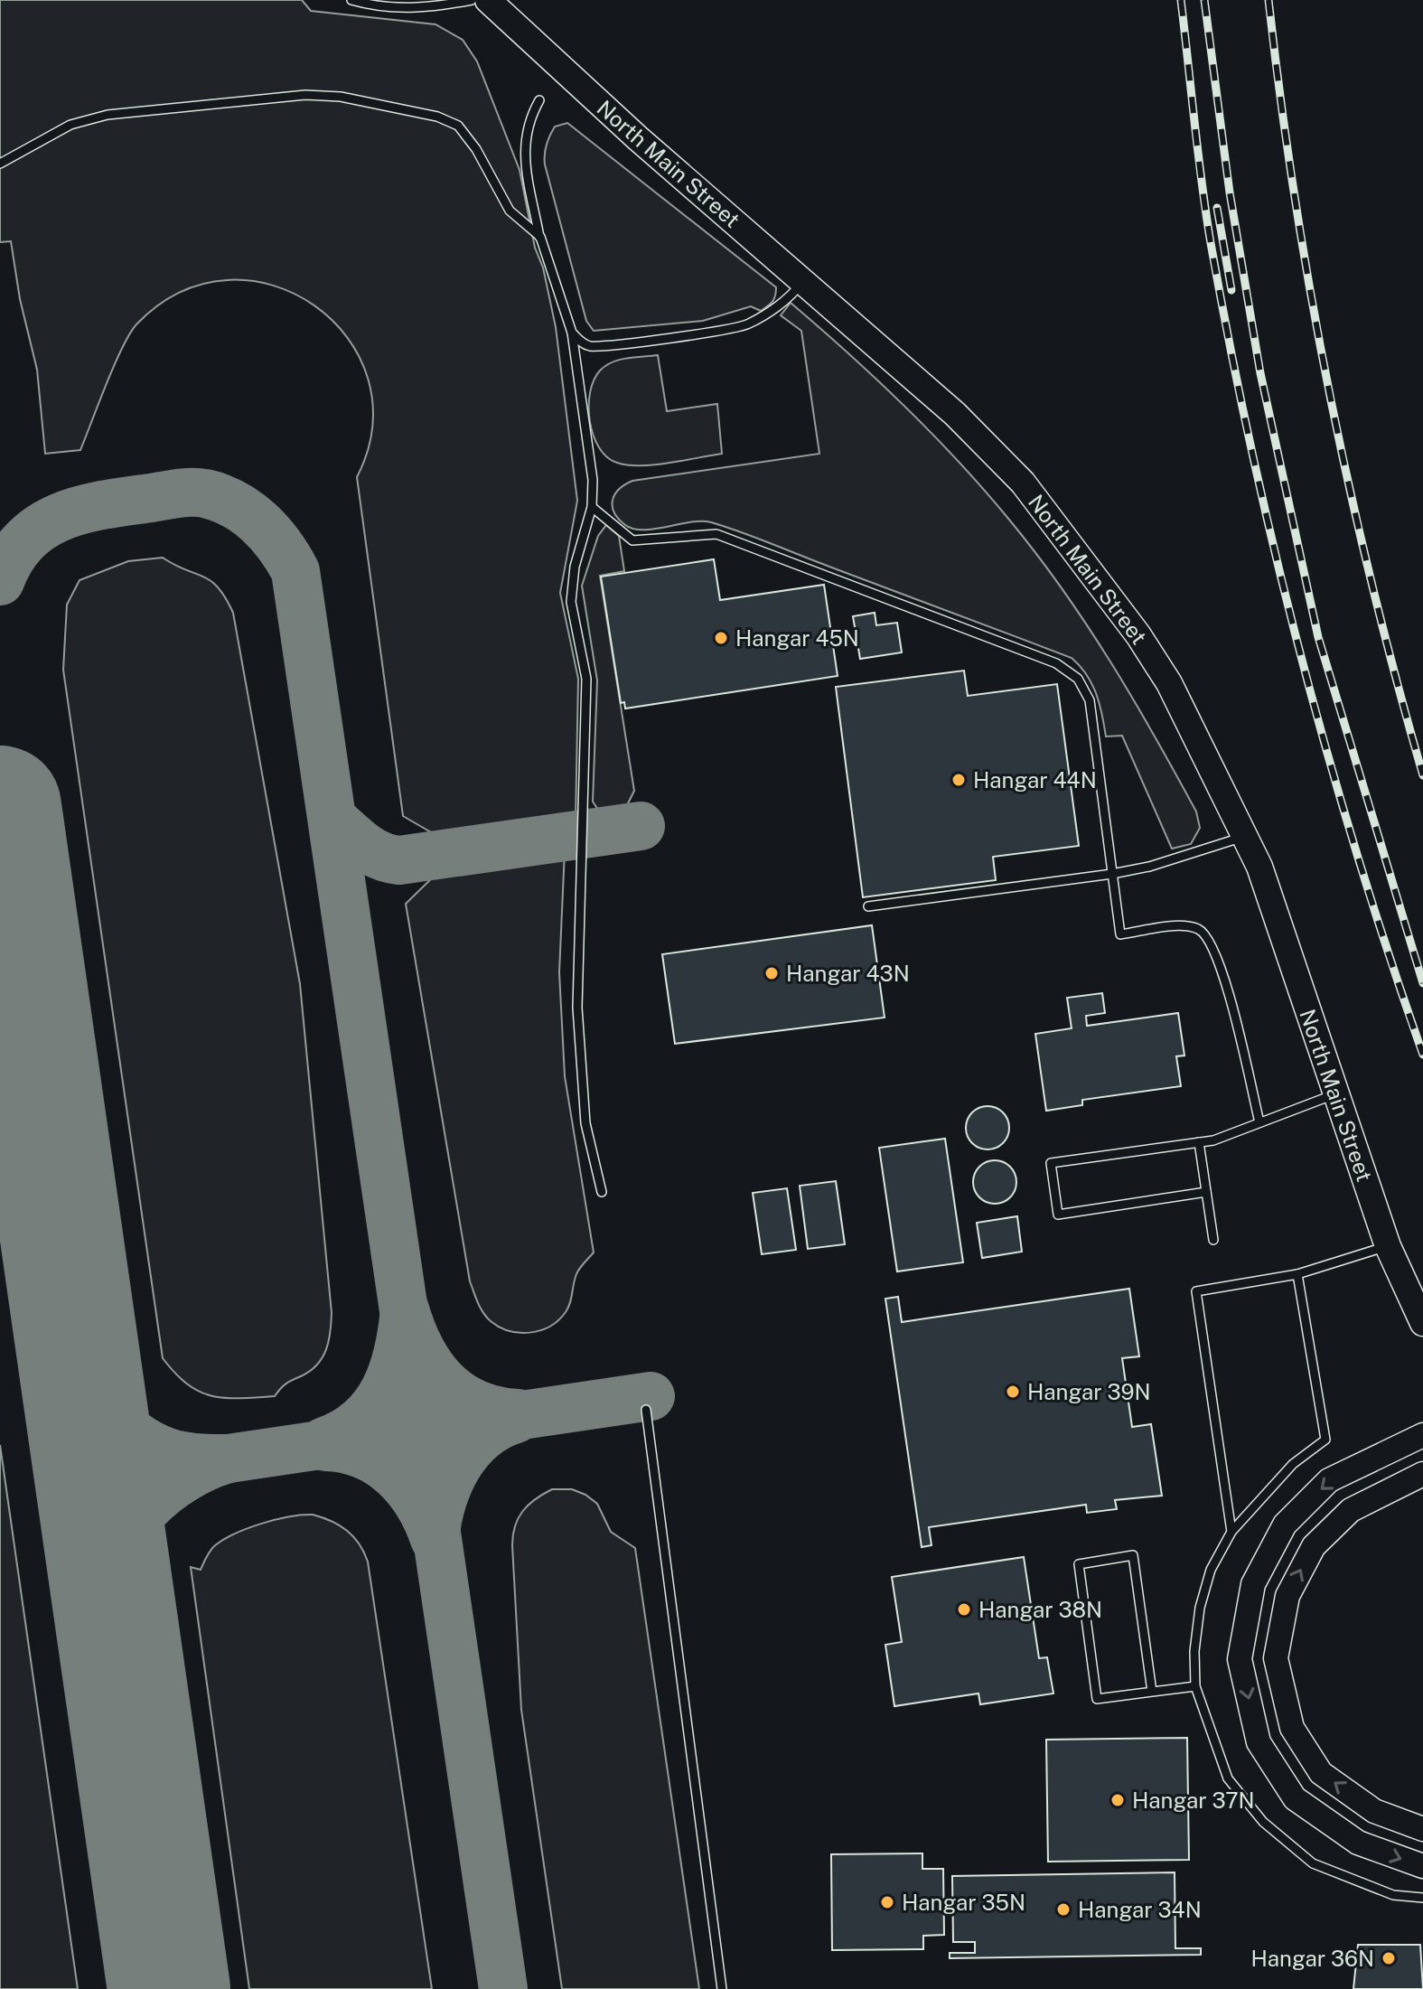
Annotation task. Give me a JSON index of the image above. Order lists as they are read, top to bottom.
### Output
{
  "streets": {
    "main road": ["North Main Street"]
  },
  "places": [
    "Hangar 45N",
    "Hangar 44N",
    "Hangar 43N",
    "Hangar 39N",
    "Hangar 38N",
    "Hangar 37N",
    "Hangar 35N",
    "Hangar 34N",
    "Hangar 36N"
  ]
}
